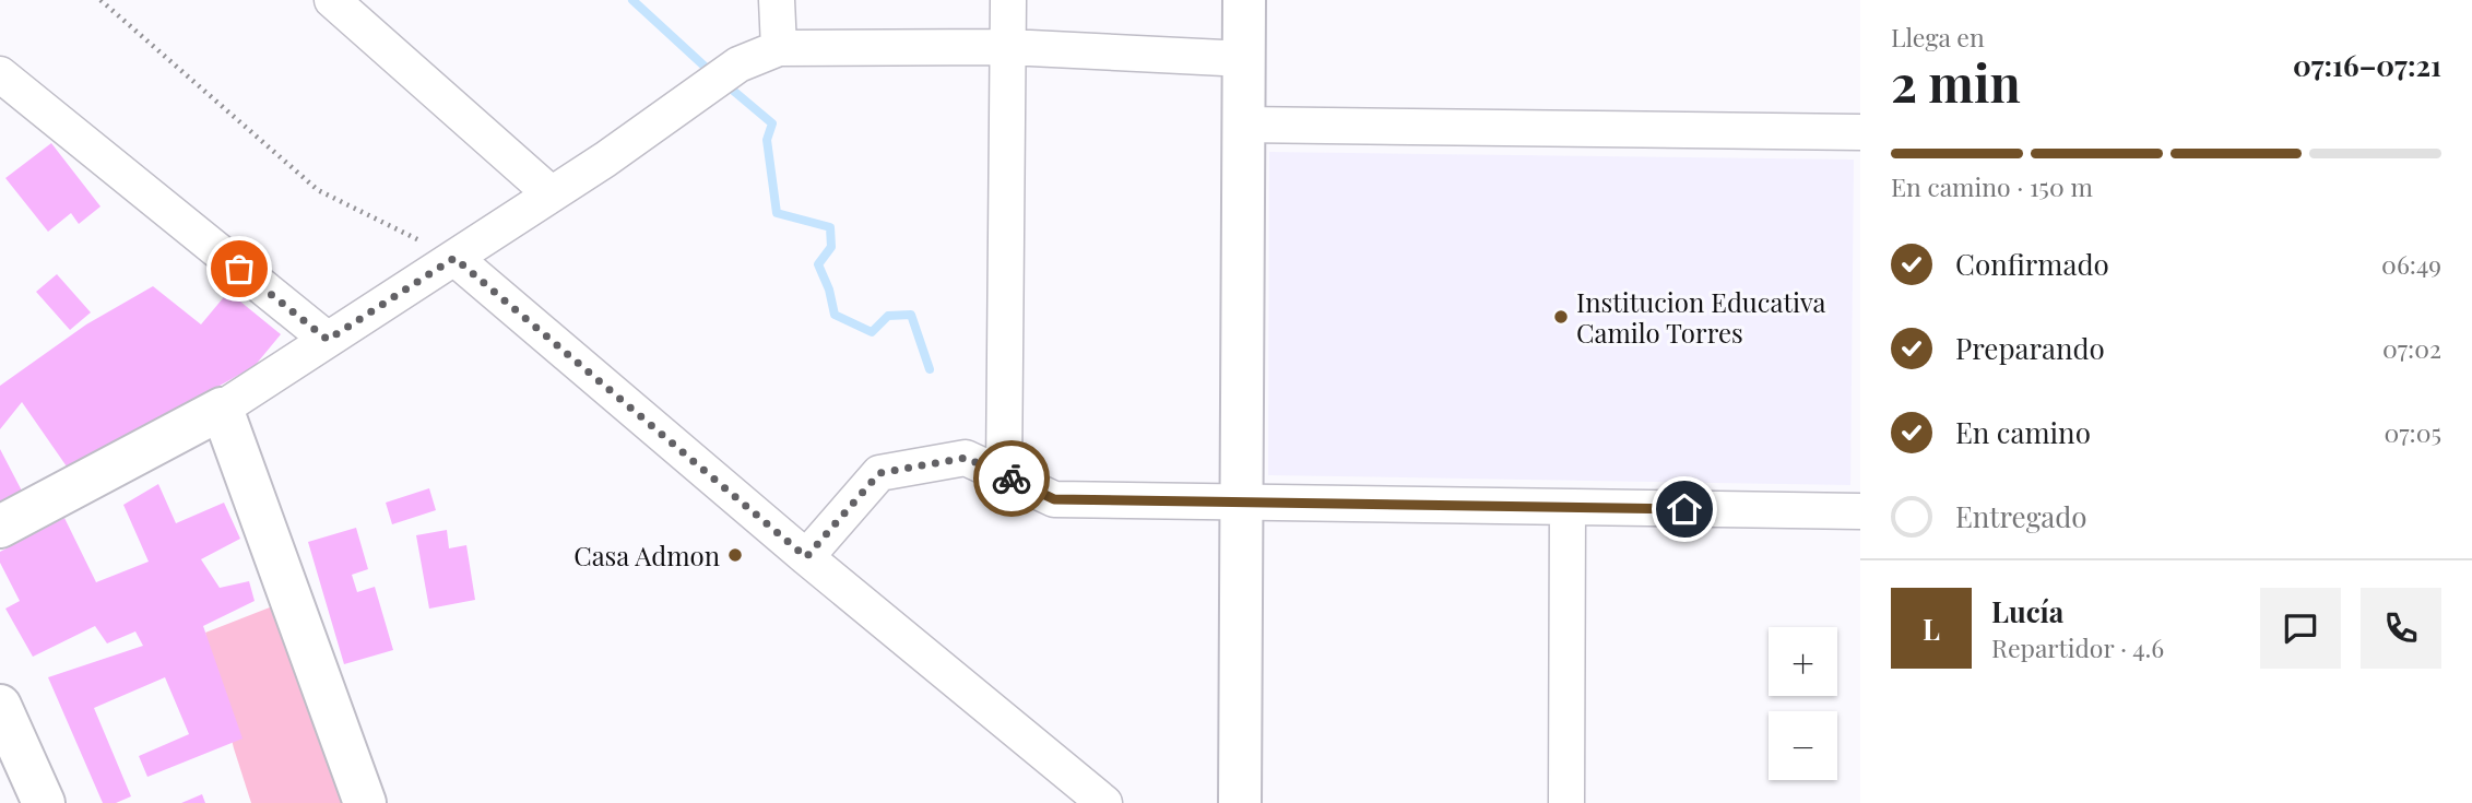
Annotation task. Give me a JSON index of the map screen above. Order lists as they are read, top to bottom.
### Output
{
  "places": ["Institucion Educativa Camilo Torres", "Casa Admon"],
  "page": {
    "heading": ["2 min", "Llega en", "07:16–07:21"],
    "panel": ["Lucía", "Repartidor · 4.6"],
    "bar": "En camino · 150 m",
    "list": [
      ["Confirmado", "06:49"],
      ["Preparando", "07:02"],
      ["En camino", "07:05"],
      "Entregado"
    ],
    "round": "L",
    "map_buttons": ["+", "−"]
  }
}
